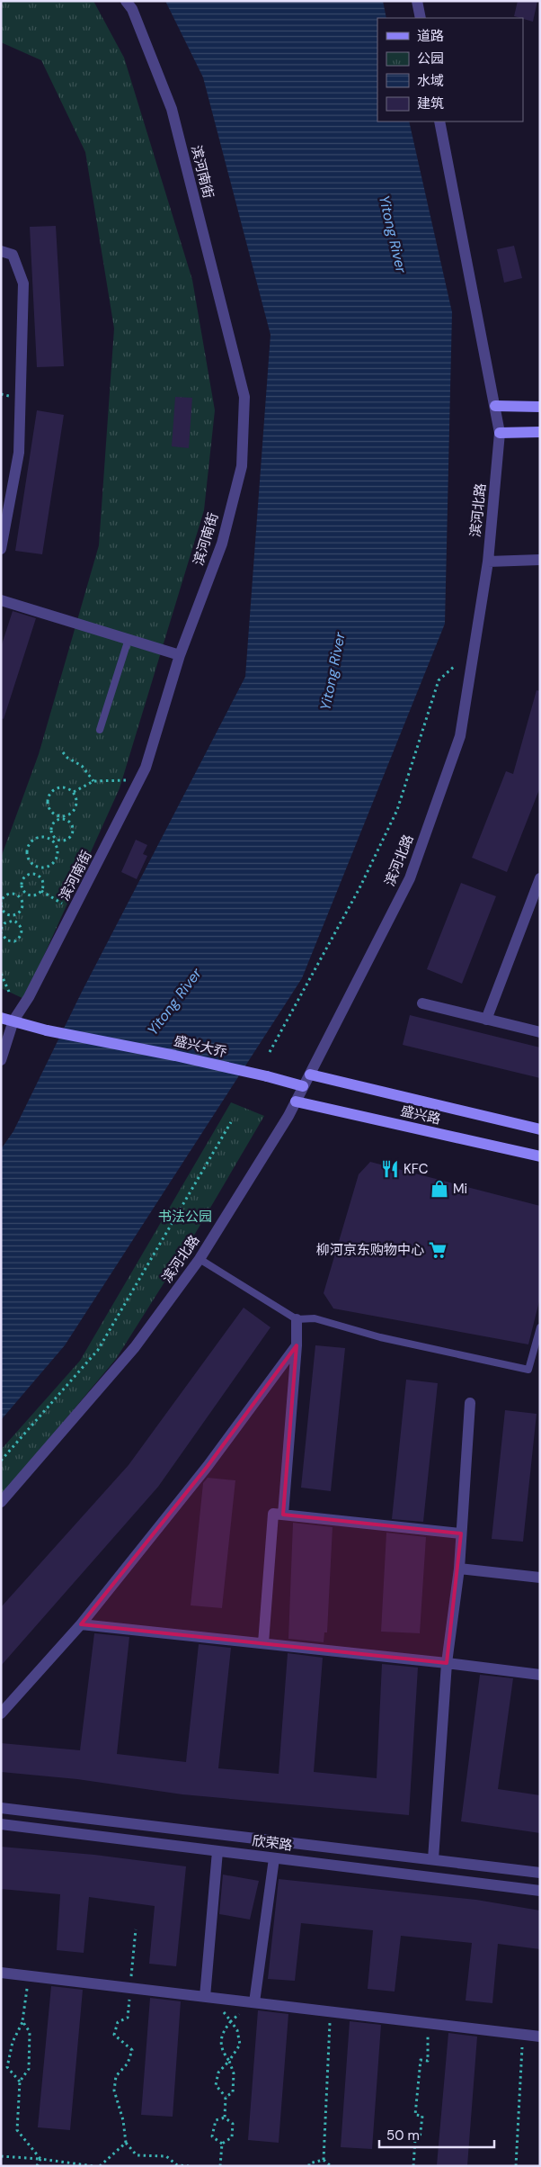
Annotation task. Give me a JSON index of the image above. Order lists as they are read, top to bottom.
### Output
{
  "streets": {
    "street": [
      "滨河南街",
      "滨河北路",
      "盛兴大乔",
      "盛兴路",
      "欣荣路"
    ]
  },
  "crossings": [
    ["滨河南街", "盛兴大乔"],
    ["滨河北路", "盛兴大乔"],
    ["滨河北路", "盛兴路"]
  ],
  "water": ["Yitong River"],
  "parks": ["书法公园"],
  "places": {
    "restaurant": ["KFC"],
    "shop": ["Mi"],
    "supermarket": ["柳河京东购物中心"]
  },
  "legend": [
    "道路",
    "公园",
    "水域",
    "建筑"
  ],
  "scale_bar": "50 m"
}
